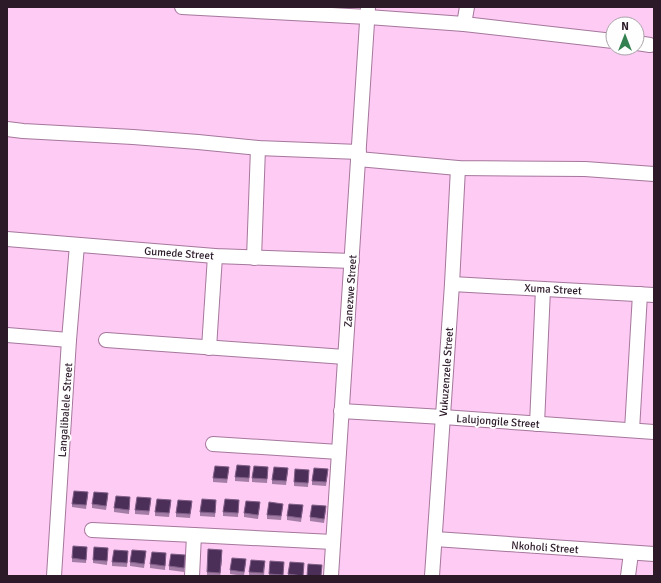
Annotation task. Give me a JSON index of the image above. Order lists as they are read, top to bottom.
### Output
{
  "streets": {
    "street": [
      "Gumede Street",
      "Xuma Street",
      "Zanezwe Street",
      "Vukuzenzele Street",
      "Langalibalele Street",
      "Lalujongile Street",
      "Nkoholi Street"
    ]
  },
  "crossings": [
    ["Gumede Street", "Zanezwe Street"],
    ["Gumede Street", "Langalibalele Street"],
    ["Xuma Street", "Vukuzenzele Street"],
    ["Zanezwe Street", "Lalujongile Street"],
    ["Vukuzenzele Street", "Lalujongile Street"],
    ["Vukuzenzele Street", "Nkoholi Street"]
  ],
  "north": "top"
}
